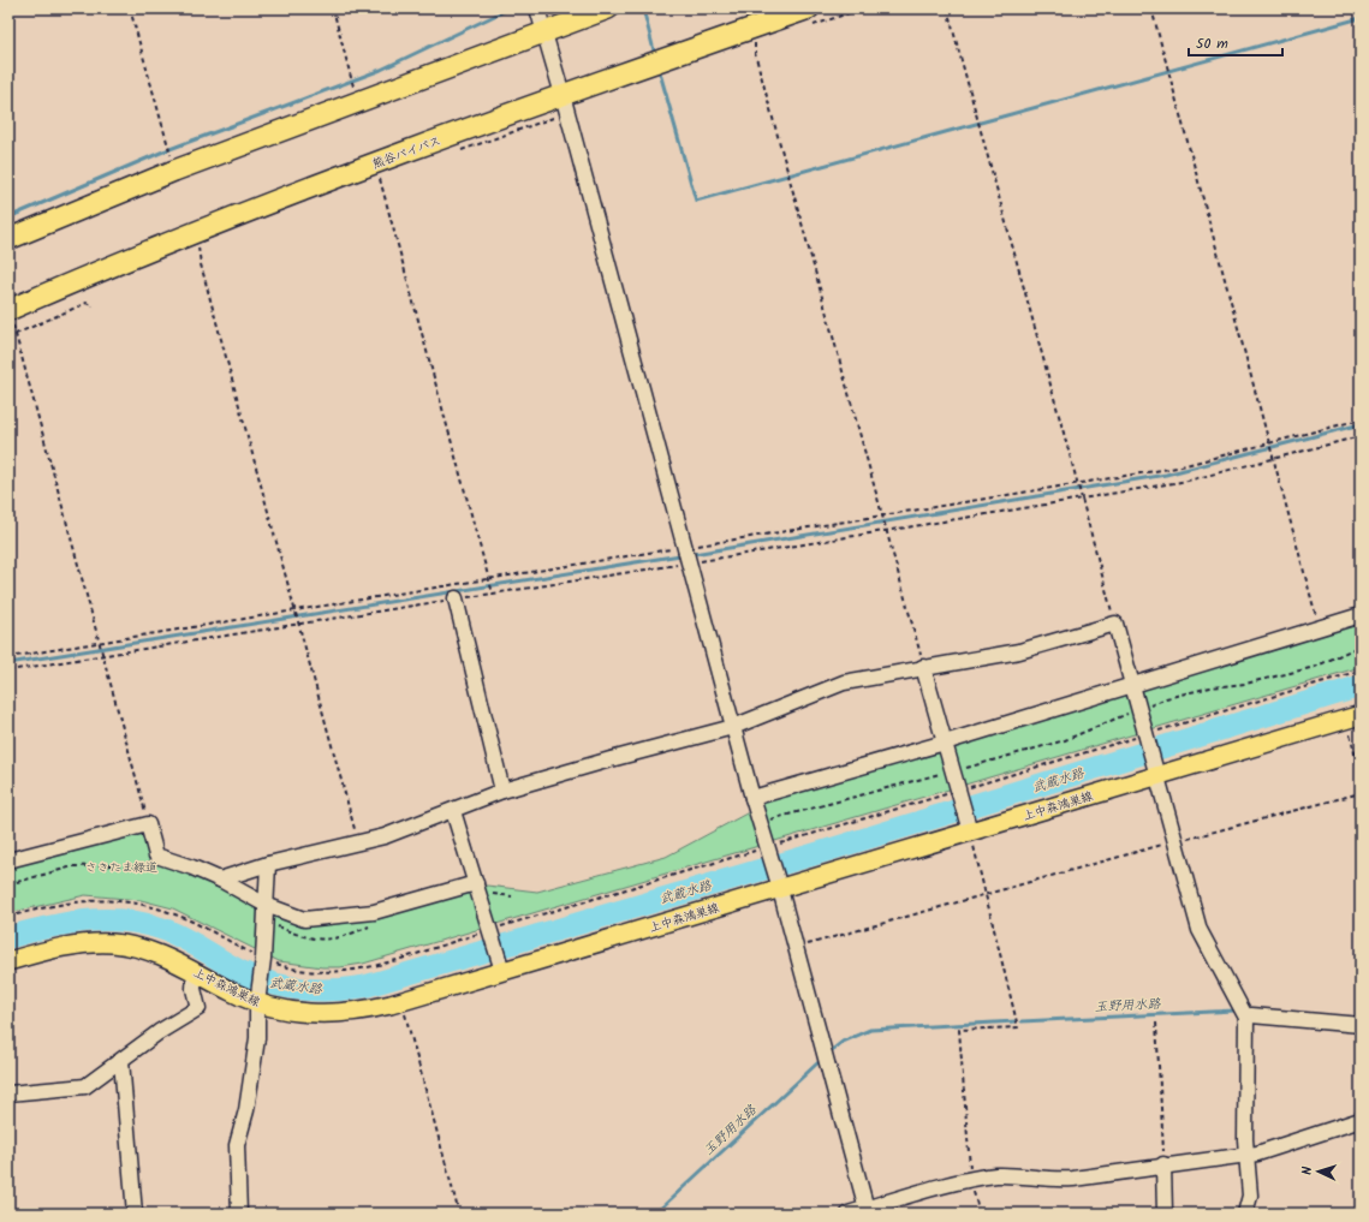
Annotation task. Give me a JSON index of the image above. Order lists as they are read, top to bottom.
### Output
{
  "streets": {
    "highway": ["熊谷バイパス"],
    "main road": ["上中森鴻巣線"]
  },
  "water": ["武蔵水路", "玉野用水路"],
  "parks": ["さきたま緑道"],
  "scale_bar": "50 m",
  "north": "left"
}
